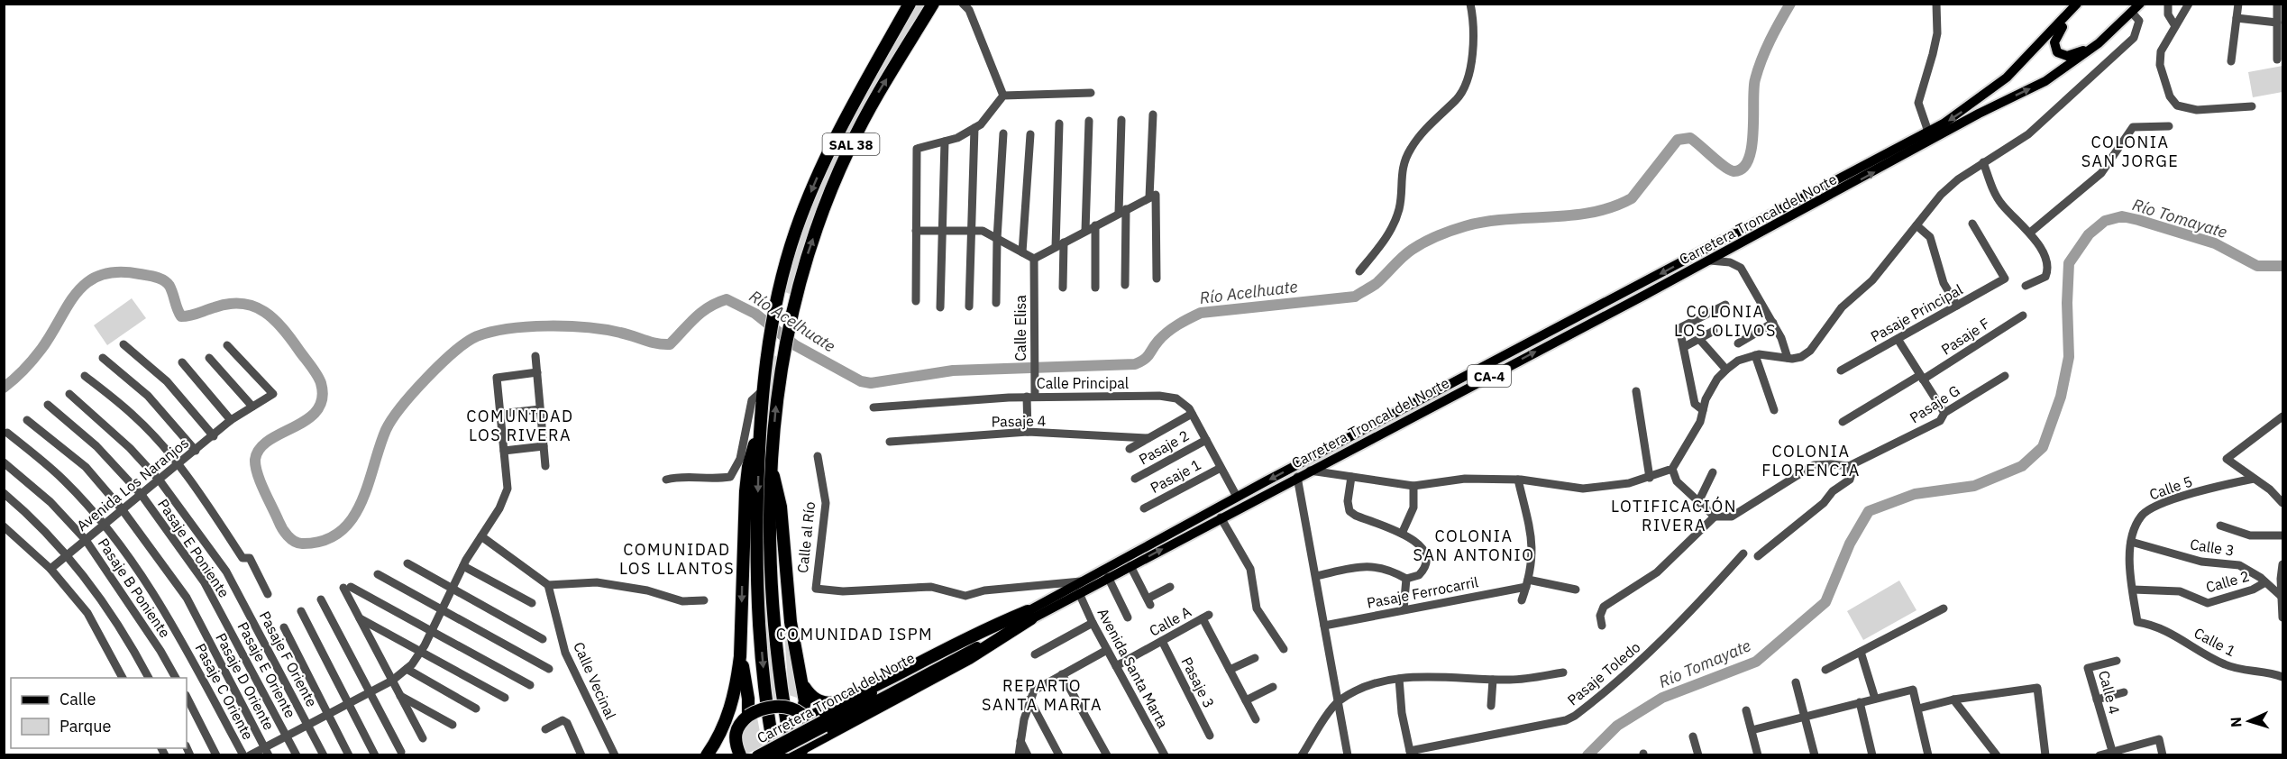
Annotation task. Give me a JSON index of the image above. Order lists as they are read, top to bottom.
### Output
{
  "streets": {
    "highway": ["SAL 38"],
    "main road": ["Carretera Troncal del Norte", "CA-4"],
    "street": [
      "Pasaje Principal",
      "Calle Elisa",
      "Pasaje F",
      "Calle Principal",
      "Pasaje G",
      "Pasaje 4",
      "Pasaje 2",
      "Pasaje 1",
      "Avenida Los Naranjos",
      "Calle 5",
      "Calle al Río",
      "Calle 3",
      "Pasaje E Poniente",
      "Calle 2",
      "Pasaje B Poniente",
      "Pasaje Ferrocarril",
      "Calle A",
      "Calle 1",
      "Pasaje F Oriente",
      "Avenida Santa Marta",
      "Pasaje E Oriente",
      "Pasaje Toledo",
      "Calle Vecinal",
      "Pasaje D Oriente",
      "Pasaje 3",
      "Pasaje C Oriente",
      "Calle 4"
    ]
  },
  "crossings": [
    ["SAL 38", "Carretera Troncal del Norte"],
    ["Carretera Troncal del Norte", "Calle Principal"],
    ["Carretera Troncal del Norte", "Calle al Río"],
    ["Carretera Troncal del Norte", "Avenida Santa Marta"],
    ["Calle Elisa", "Calle Principal"],
    ["Calle Elisa", "Pasaje 4"],
    ["Calle Principal", "Pasaje 2"],
    ["Calle Principal", "Pasaje 1"],
    ["Avenida Los Naranjos", "Pasaje E Poniente"],
    ["Avenida Los Naranjos", "Pasaje B Poniente"],
    ["Avenida Los Naranjos", "Pasaje F Oriente"],
    ["Avenida Los Naranjos", "Pasaje D Oriente"],
    ["Avenida Los Naranjos", "Pasaje C Oriente"],
    ["Calle 5", "Calle 3"],
    ["Calle 5", "Calle 2"],
    ["Calle 5", "Calle 1"],
    ["Calle 3", "Calle 2"],
    ["Pasaje E Poniente", "Pasaje E Oriente"],
    ["Calle A", "Avenida Santa Marta"],
    ["Calle A", "Pasaje 3"]
  ],
  "districts": [
    "COLONIA SAN JORGE",
    "COLONIA LOS OLIVOS",
    "COMUNIDAD LOS RIVERA",
    "COLONIA FLORENCIA",
    "LOTIFICACIÓN RIVERA",
    "COLONIA SAN ANTONIO",
    "COMUNIDAD LOS LLANTOS",
    "COMUNIDAD ISPM",
    "REPARTO SANTA MARTA"
  ],
  "water": ["Río Tomayate", "Río Acelhuate"],
  "legend": ["Calle", "Parque"],
  "north": "left"
}
